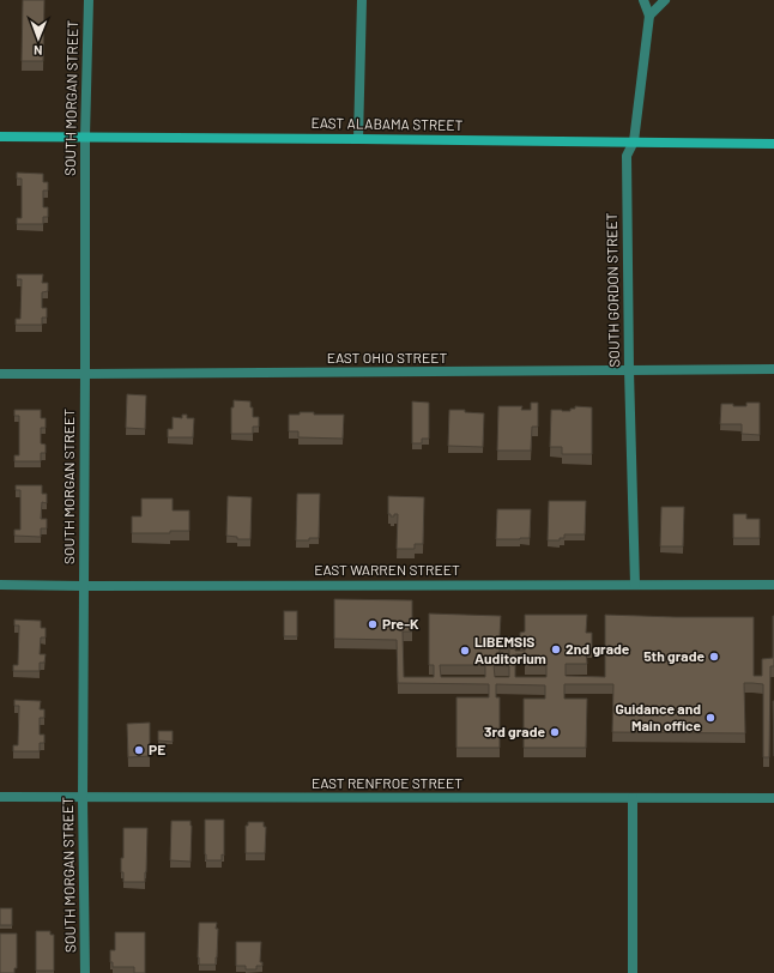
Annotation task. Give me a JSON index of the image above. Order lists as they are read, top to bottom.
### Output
{
  "streets": {
    "street": [
      "SOUTH MORGAN STREET",
      "EAST ALABAMA STREET",
      "SOUTH GORDON STREET",
      "EAST OHIO STREET",
      "EAST WARREN STREET",
      "EAST RENFROE STREET"
    ]
  },
  "crossings": [
    ["SOUTH MORGAN STREET", "EAST ALABAMA STREET"],
    ["SOUTH MORGAN STREET", "EAST OHIO STREET"],
    ["SOUTH MORGAN STREET", "EAST WARREN STREET"],
    ["SOUTH MORGAN STREET", "EAST RENFROE STREET"],
    ["EAST ALABAMA STREET", "SOUTH GORDON STREET"],
    ["SOUTH GORDON STREET", "EAST OHIO STREET"],
    ["SOUTH GORDON STREET", "EAST WARREN STREET"]
  ],
  "places": [
    "Pre-K",
    "2nd grade",
    "LIBEMSIS Auditorium",
    "5th grade",
    "Guidance and Main office",
    "3rd grade",
    "PE"
  ],
  "north": "bottom"
}
